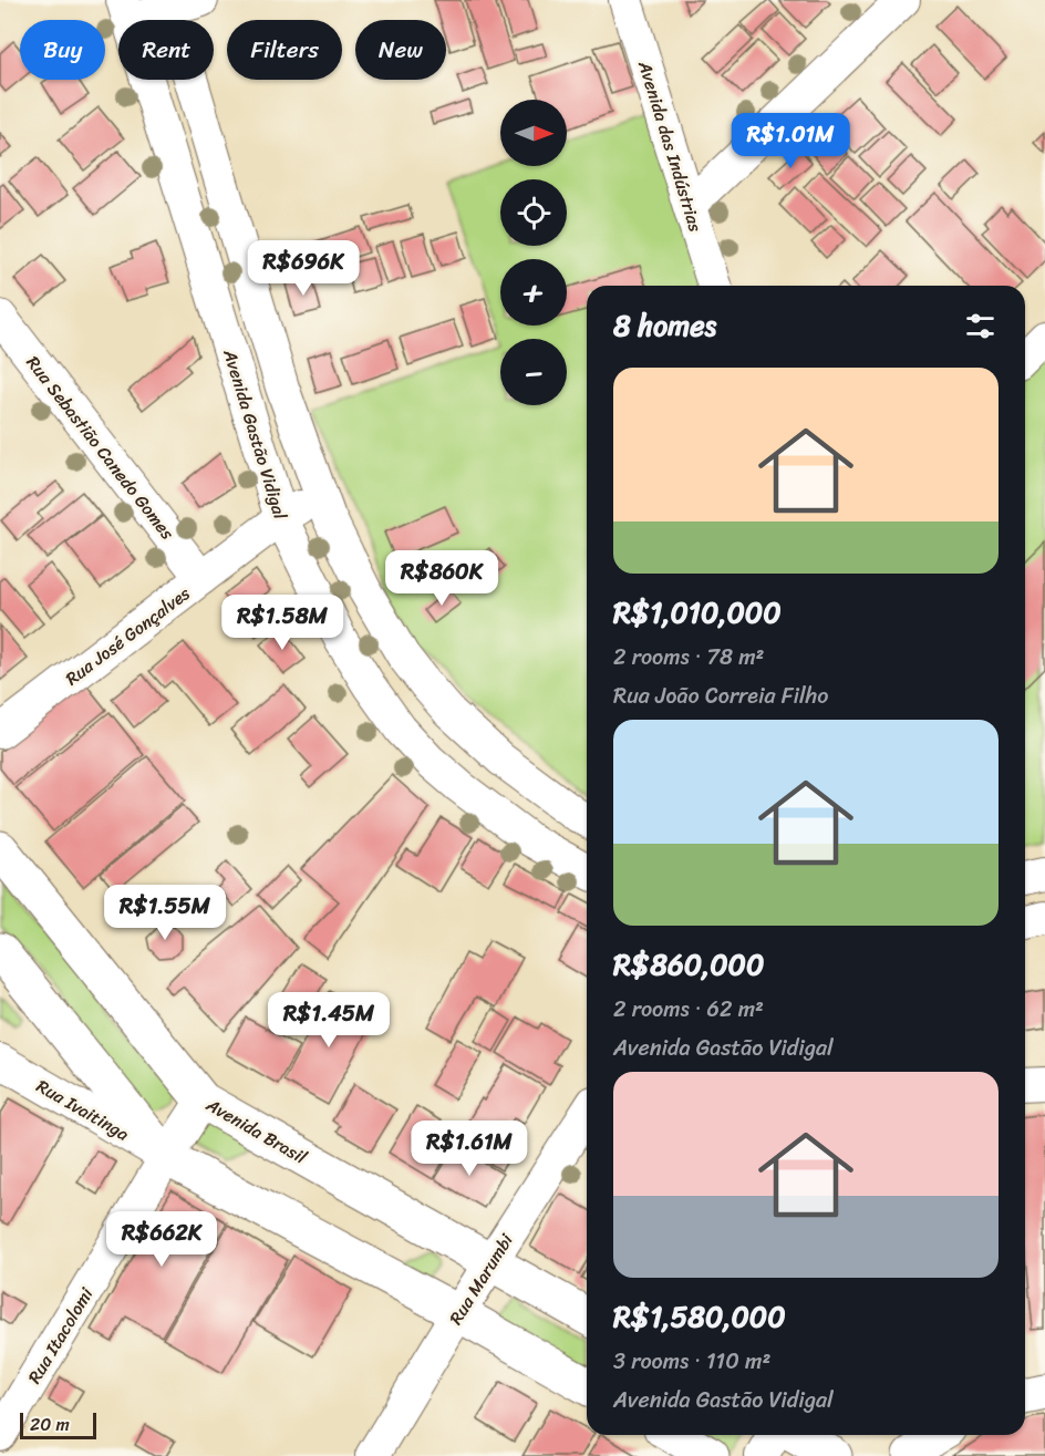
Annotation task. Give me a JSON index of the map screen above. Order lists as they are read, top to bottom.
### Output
{
  "streets": {
    "main road": ["Avenida Brasil"],
    "street": [
      "Avenida das Indústrias",
      "Avenida Gastão Vidigal",
      "Rua Sebastião Canedo Gomes",
      "Rua José Gonçalves",
      "Rua Ivaitinga",
      "Rua Marumbi",
      "Rua Itacolomi"
    ]
  },
  "crossings": [
    ["Avenida Gastão Vidigal", "Rua José Gonçalves"],
    ["Rua Sebastião Canedo Gomes", "Rua José Gonçalves"],
    ["Rua Ivaitinga", "Rua Itacolomi"],
    ["Avenida Brasil", "Rua Marumbi"],
    ["Avenida Brasil", "Rua Itacolomi"]
  ],
  "scale_bar": "20 m",
  "north": "right",
  "page": {
    "chip": [
      "Buy",
      "Rent",
      "Filters",
      "New"
    ],
    "map_buttons": ["+", "−"],
    "price": [
      "R$1.01M",
      "R$696K",
      "R$860K",
      "R$1.58M",
      "R$1.55M",
      "R$1.45M",
      "R$1.61M",
      "R$662K"
    ],
    "heading": "8 homes",
    "list": [
      {
        "name": "R$1,010,000",
        "note": "2 rooms · 78 m² · Rua João Correia Filho"
      },
      {
        "name": "R$860,000",
        "note": "2 rooms · 62 m² · Avenida Gastão Vidigal"
      },
      {
        "name": "R$1,580,000",
        "note": "3 rooms · 110 m² · Avenida Gastão Vidigal"
      }
    ],
    "scale": "20 m"
  }
}
